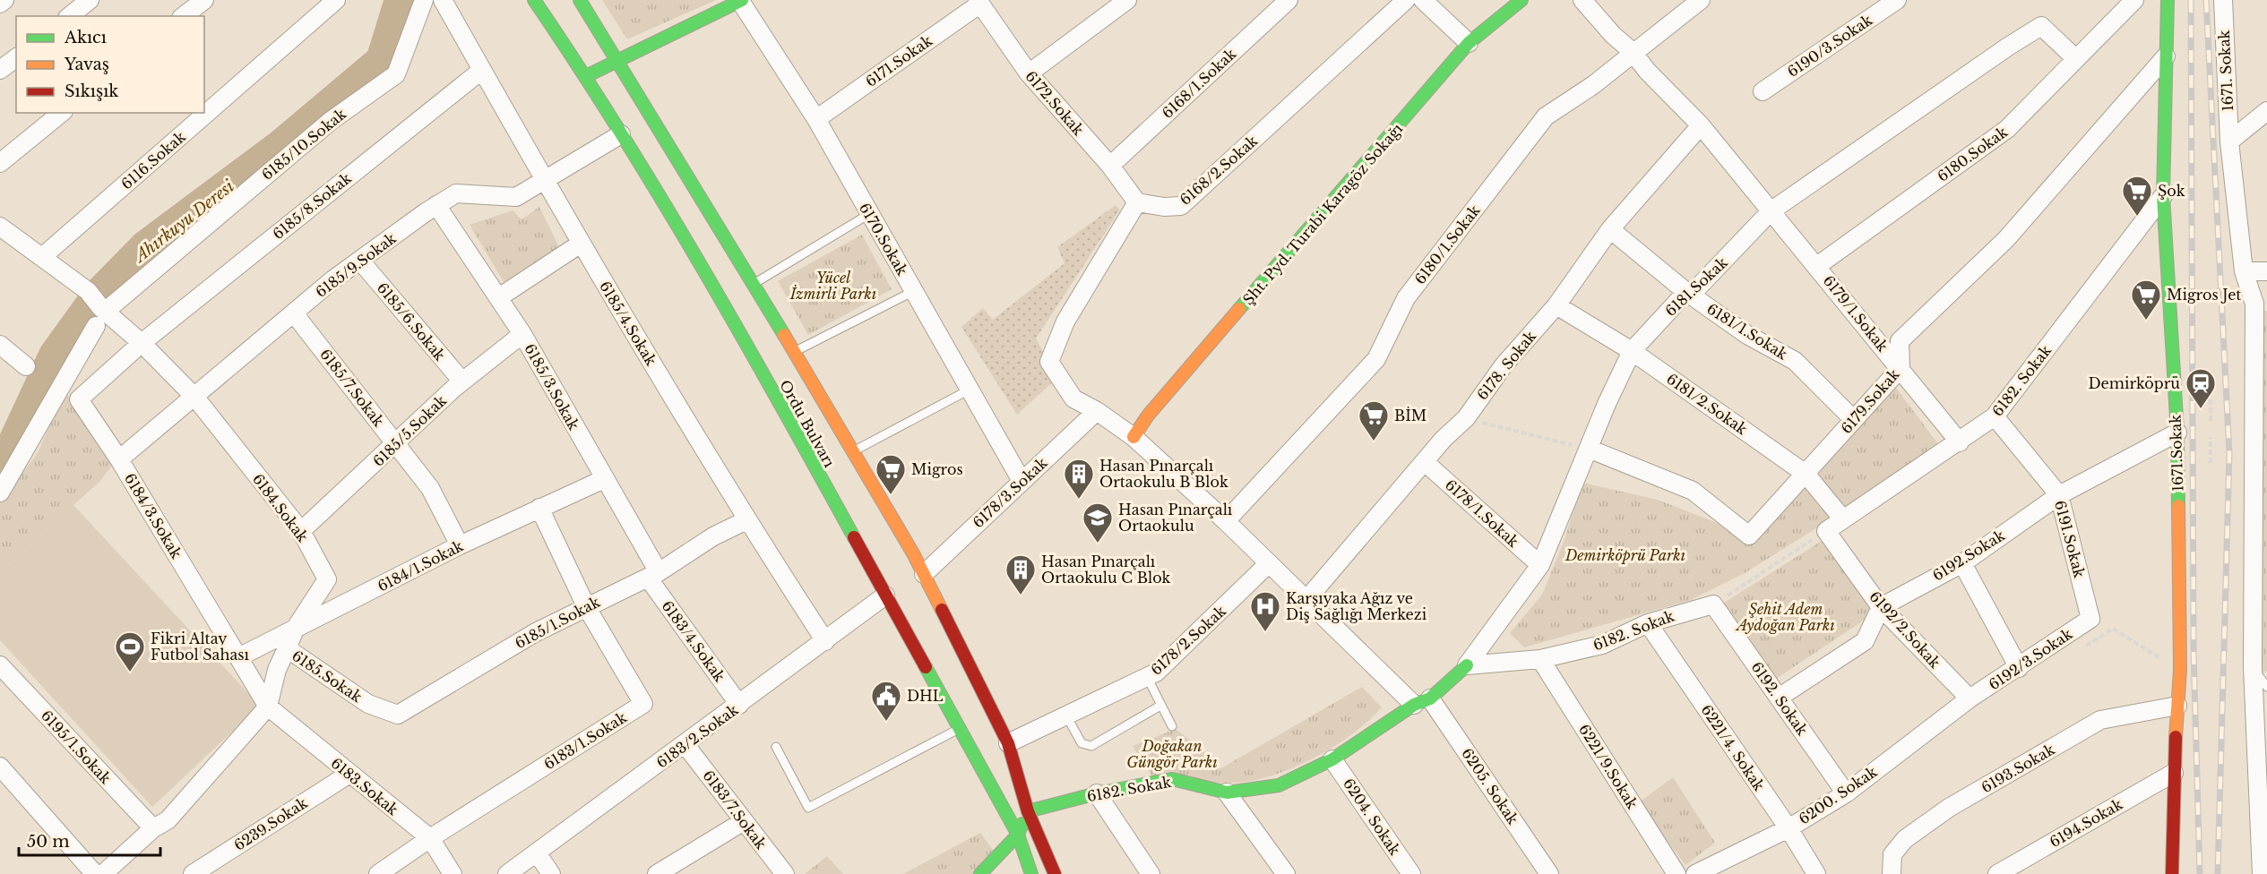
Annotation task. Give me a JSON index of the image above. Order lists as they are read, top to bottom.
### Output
{
  "streets": {
    "main road": [
      "Şht. Pyd. Turabi Karagöz Sokağı",
      "6182. Sokak",
      "Ordu Bulvarı",
      "1671.Sokak"
    ],
    "street": [
      "6190/3.Sokak",
      "6171.Sokak",
      "1671. Sokak",
      "6168/1.Sokak",
      "6172.Sokak",
      "6185/10.Sokak",
      "6180.Sokak",
      "6116.Sokak",
      "6168/2.Sokak",
      "6185/8.Sokak",
      "6170.Sokak",
      "6180/1.Sokak",
      "6185/9.Sokak",
      "6181.Sokak",
      "6179/1.Sokak",
      "6185/6.Sokak",
      "6185/4.Sokak",
      "6181/1.Sokak",
      "6178. Sokak",
      "6185/3.Sokak",
      "6185/7.Sokak",
      "6179.Sokak",
      "6181/2.Sokak",
      "6185/5.Sokak",
      "6178/3.Sokak",
      "6184.Sokak",
      "6178/1.Sokak",
      "6184/3.Sokak",
      "6191.Sokak",
      "6192.Sokak",
      "6184/1.Sokak",
      "6185/1.Sokak",
      "6192/2.Sokak",
      "6178/2.Sokak",
      "6183/4.Sokak",
      "6192/3.Sokak",
      "6185.Sokak",
      "6192. Sokak",
      "6183/2.Sokak",
      "6183/1.Sokak",
      "6195/1.Sokak",
      "6221/4. Sokak",
      "6221/9.Sokak",
      "6193.Sokak",
      "6183.Sokak",
      "6205. Sokak",
      "6200. Sokak",
      "6183/7.Sokak",
      "6204. Sokak",
      "6194.Sokak",
      "6239.Sokak"
    ]
  },
  "crossings": [
    ["6171.Sokak", "6172.Sokak"],
    ["6171.Sokak", "6170.Sokak"],
    ["6168/1.Sokak", "6172.Sokak"],
    ["6172.Sokak", "6168/2.Sokak"],
    ["6185/10.Sokak", "6184.Sokak"],
    ["6180.Sokak", "6181.Sokak"],
    ["6180.Sokak", "6179/1.Sokak"],
    ["6116.Sokak", "6184.Sokak"],
    ["6185/8.Sokak", "6185/4.Sokak"],
    ["6185/8.Sokak", "6184.Sokak"],
    ["6185/8.Sokak", "6184/3.Sokak"],
    ["6170.Sokak", "6178/3.Sokak"],
    ["6185/9.Sokak", "6185/6.Sokak"],
    ["6185/9.Sokak", "6185/4.Sokak"],
    ["6185/9.Sokak", "6185/3.Sokak"],
    ["6185/9.Sokak", "6185/7.Sokak"],
    ["6185/9.Sokak", "Ordu Bulvarı"],
    ["6185/9.Sokak", "6184.Sokak"],
    ["6185/9.Sokak", "6184/3.Sokak"],
    ["6181.Sokak", "6179/1.Sokak"],
    ["6181.Sokak", "6181/1.Sokak"],
    ["6181.Sokak", "6182. Sokak"],
    ["6181.Sokak", "6179.Sokak"],
    ["6181.Sokak", "6181/2.Sokak"],
    ["6181.Sokak", "6178/1.Sokak"],
    ["6179/1.Sokak", "6182. Sokak"],
    ["6179/1.Sokak", "6179.Sokak"],
    ["6185/6.Sokak", "6185/5.Sokak"],
    ["6185/4.Sokak", "6185/1.Sokak"],
    ["6185/4.Sokak", "6183/2.Sokak"],
    ["6181/1.Sokak", "6178. Sokak"],
    ["6181/1.Sokak", "6179.Sokak"],
    ["6178. Sokak", "6181/2.Sokak"],
    ["6178. Sokak", "6178/1.Sokak"],
    ["6182. Sokak", "6181/2.Sokak"],
    ["6182. Sokak", "Ordu Bulvarı"],
    ["6182. Sokak", "1671.Sokak"],
    ["6182. Sokak", "6191.Sokak"],
    ["6182. Sokak", "6192/2.Sokak"],
    ["6182. Sokak", "6192. Sokak"],
    ["6182. Sokak", "6221/4. Sokak"],
    ["6182. Sokak", "6221/9.Sokak"],
    ["6182. Sokak", "6205. Sokak"],
    ["6182. Sokak", "6204. Sokak"],
    ["6185/3.Sokak", "6185/5.Sokak"],
    ["6185/3.Sokak", "6184/1.Sokak"],
    ["6185/3.Sokak", "6185/1.Sokak"],
    ["6185/3.Sokak", "6183/4.Sokak"],
    ["6185/7.Sokak", "6185/5.Sokak"],
    ["6185/7.Sokak", "6184/1.Sokak"],
    ["6179.Sokak", "6181/2.Sokak"],
    ["6179.Sokak", "1671.Sokak"],
    ["Ordu Bulvarı", "6178/3.Sokak"],
    ["Ordu Bulvarı", "6178/2.Sokak"],
    ["Ordu Bulvarı", "6183/2.Sokak"],
    ["6185/5.Sokak", "6184.Sokak"],
    ["1671.Sokak", "6192.Sokak"],
    ["1671.Sokak", "6193.Sokak"],
    ["1671.Sokak", "6194.Sokak"],
    ["6184.Sokak", "6184/3.Sokak"],
    ["6184.Sokak", "6184/1.Sokak"],
    ["6184.Sokak", "6185.Sokak"],
    ["6184.Sokak", "6195/1.Sokak"],
    ["6184.Sokak", "6183.Sokak"],
    ["6184/3.Sokak", "6184/1.Sokak"],
    ["6184/3.Sokak", "6183.Sokak"],
    ["6191.Sokak", "6192.Sokak"],
    ["6191.Sokak", "6192/3.Sokak"],
    ["6192.Sokak", "6192/2.Sokak"],
    ["6185/1.Sokak", "6183/4.Sokak"],
    ["6185/1.Sokak", "6185.Sokak"],
    ["6185/1.Sokak", "6183/1.Sokak"],
    ["6192/2.Sokak", "6192/3.Sokak"],
    ["6192/2.Sokak", "6200. Sokak"],
    ["6183/4.Sokak", "6183/2.Sokak"],
    ["6192/3.Sokak", "6200. Sokak"],
    ["6192. Sokak", "6200. Sokak"],
    ["6183/2.Sokak", "6183/7.Sokak"],
    ["6183/1.Sokak", "6183.Sokak"],
    ["6221/4. Sokak", "6200. Sokak"],
    ["6183.Sokak", "6239.Sokak"]
  ],
  "water": ["Ahırkuyu Deresi"],
  "parks": [
    "Yücel İzmirli Parkı",
    "Demirköprü Parkı",
    "Şehit Adem Aydoğan Parkı",
    "Doğakan Güngör Parkı"
  ],
  "places": {
    "supermarket": [
      "Şok",
      "Migros Jet",
      "BİM",
      "Migros"
    ],
    "station": ["Demirköprü"],
    "building": ["Hasan Pınarçalı Ortaokulu B Blok", "Hasan Pınarçalı Ortaokulu C Blok"],
    "school or university": ["Hasan Pınarçalı Ortaokulu"],
    "hospital": ["Karşıyaka Ağız ve Diş Sağlığı Merkezi"],
    "sports": ["Fikri Altay Futbol Sahası"],
    "public building": ["DHL"]
  },
  "legend": ["Akıcı", "Yavaş", "Sıkışık"],
  "scale_bar": "50 m"
}
